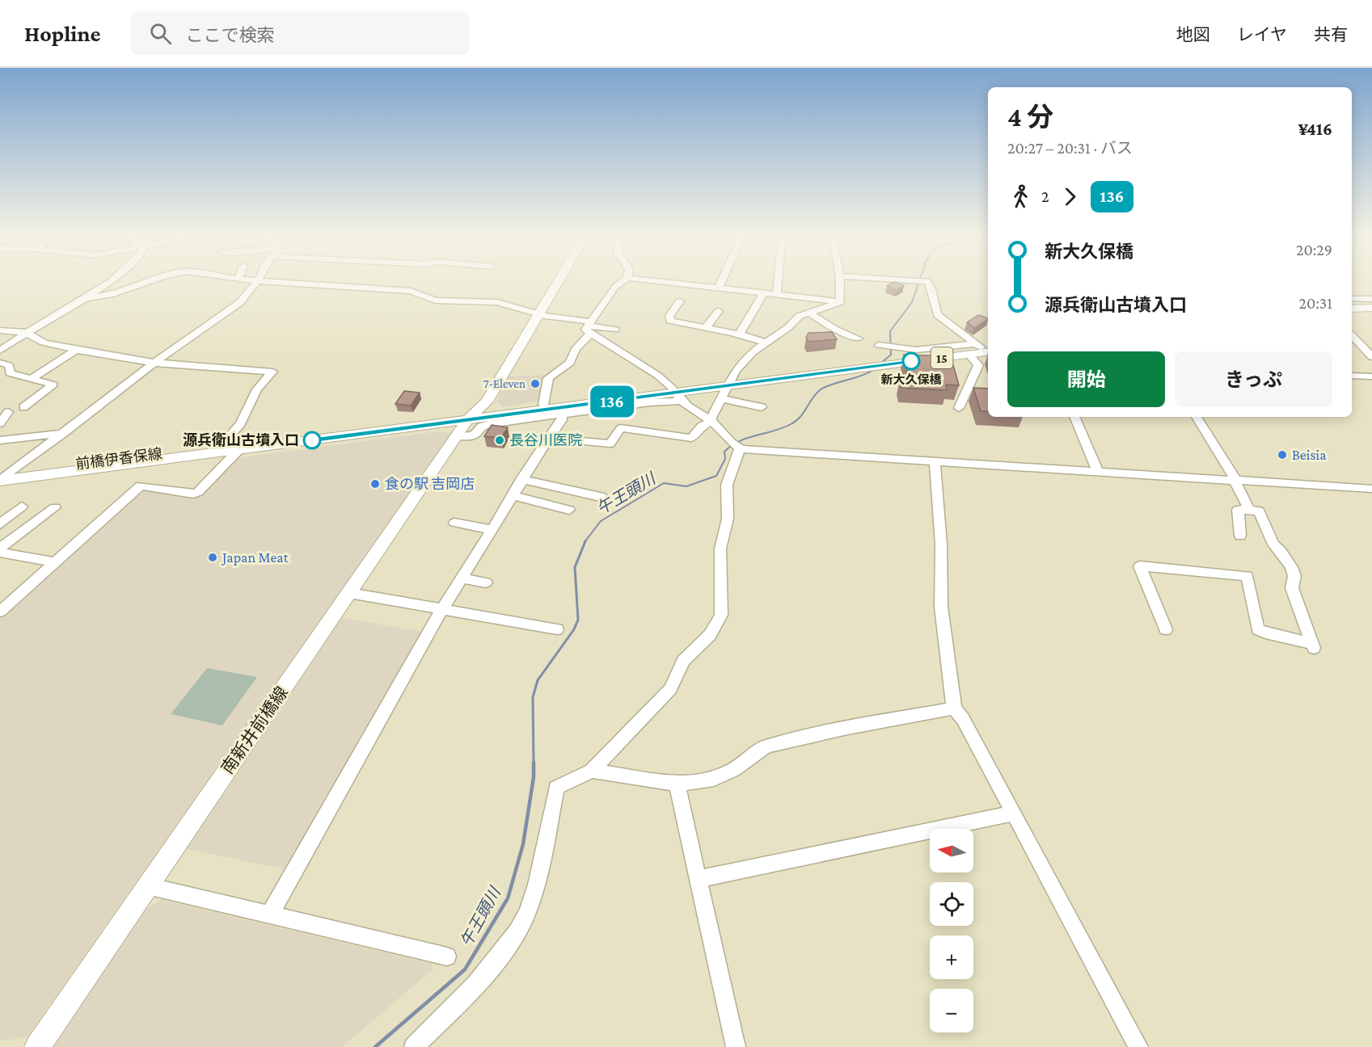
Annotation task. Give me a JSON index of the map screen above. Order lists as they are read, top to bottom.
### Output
{
  "streets": {
    "main road": ["15", "前橋伊香保線", "南新井前橋線"]
  },
  "crossings": [
    ["15", "前橋伊香保線"],
    ["前橋伊香保線", "南新井前橋線"]
  ],
  "water": ["午王頭川"],
  "places": [
    "新大久保橋",
    "7-Eleven",
    "源兵衛山古墳入口",
    "長谷川医院",
    "Beisia",
    "食の駅 吉岡店",
    "Japan Meat"
  ],
  "lines": ["bus line 136"],
  "north": "left",
  "page": {
    "header": "Hopline",
    "search": "ここで検索",
    "nav": ["地図", "レイヤ", "共有"],
    "on_map": "136",
    "heading": ["4 分", "20:27 – 20:31 · バス", "¥416"],
    "legs": ["2", "136"],
    "list": [
      {
        "name": "新大久保橋",
        "value": "20:29"
      },
      {
        "name": "源兵衛山古墳入口",
        "value": "20:31"
      }
    ],
    "buttons": ["開始", "きっぷ"],
    "map_buttons": ["+", "−"]
  }
}
